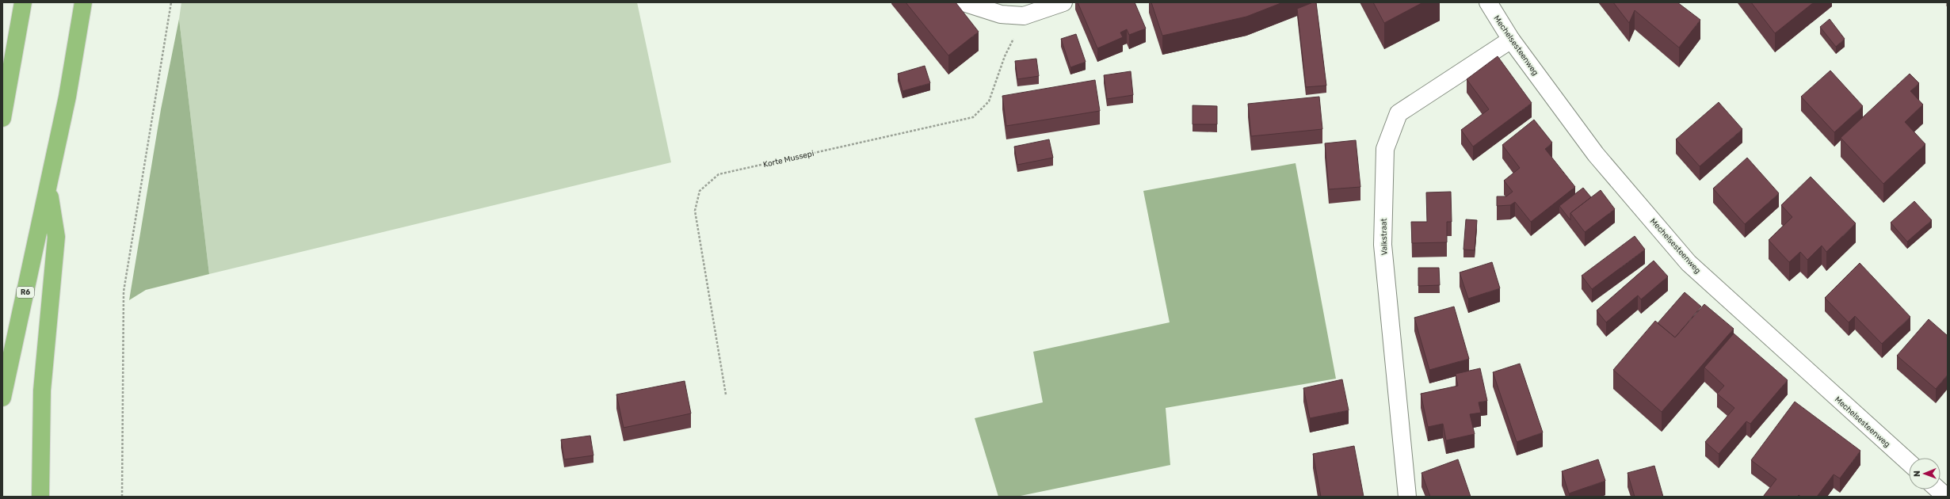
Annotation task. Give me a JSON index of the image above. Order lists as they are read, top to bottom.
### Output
{
  "streets": {
    "highway": ["R6"],
    "main road": ["Mechelsesteenweg", "Valkstraat"],
    "path": ["Korte Mussepi"]
  },
  "crossings": [
    ["Mechelsesteenweg", "Valkstraat"]
  ],
  "north": "left"
}
